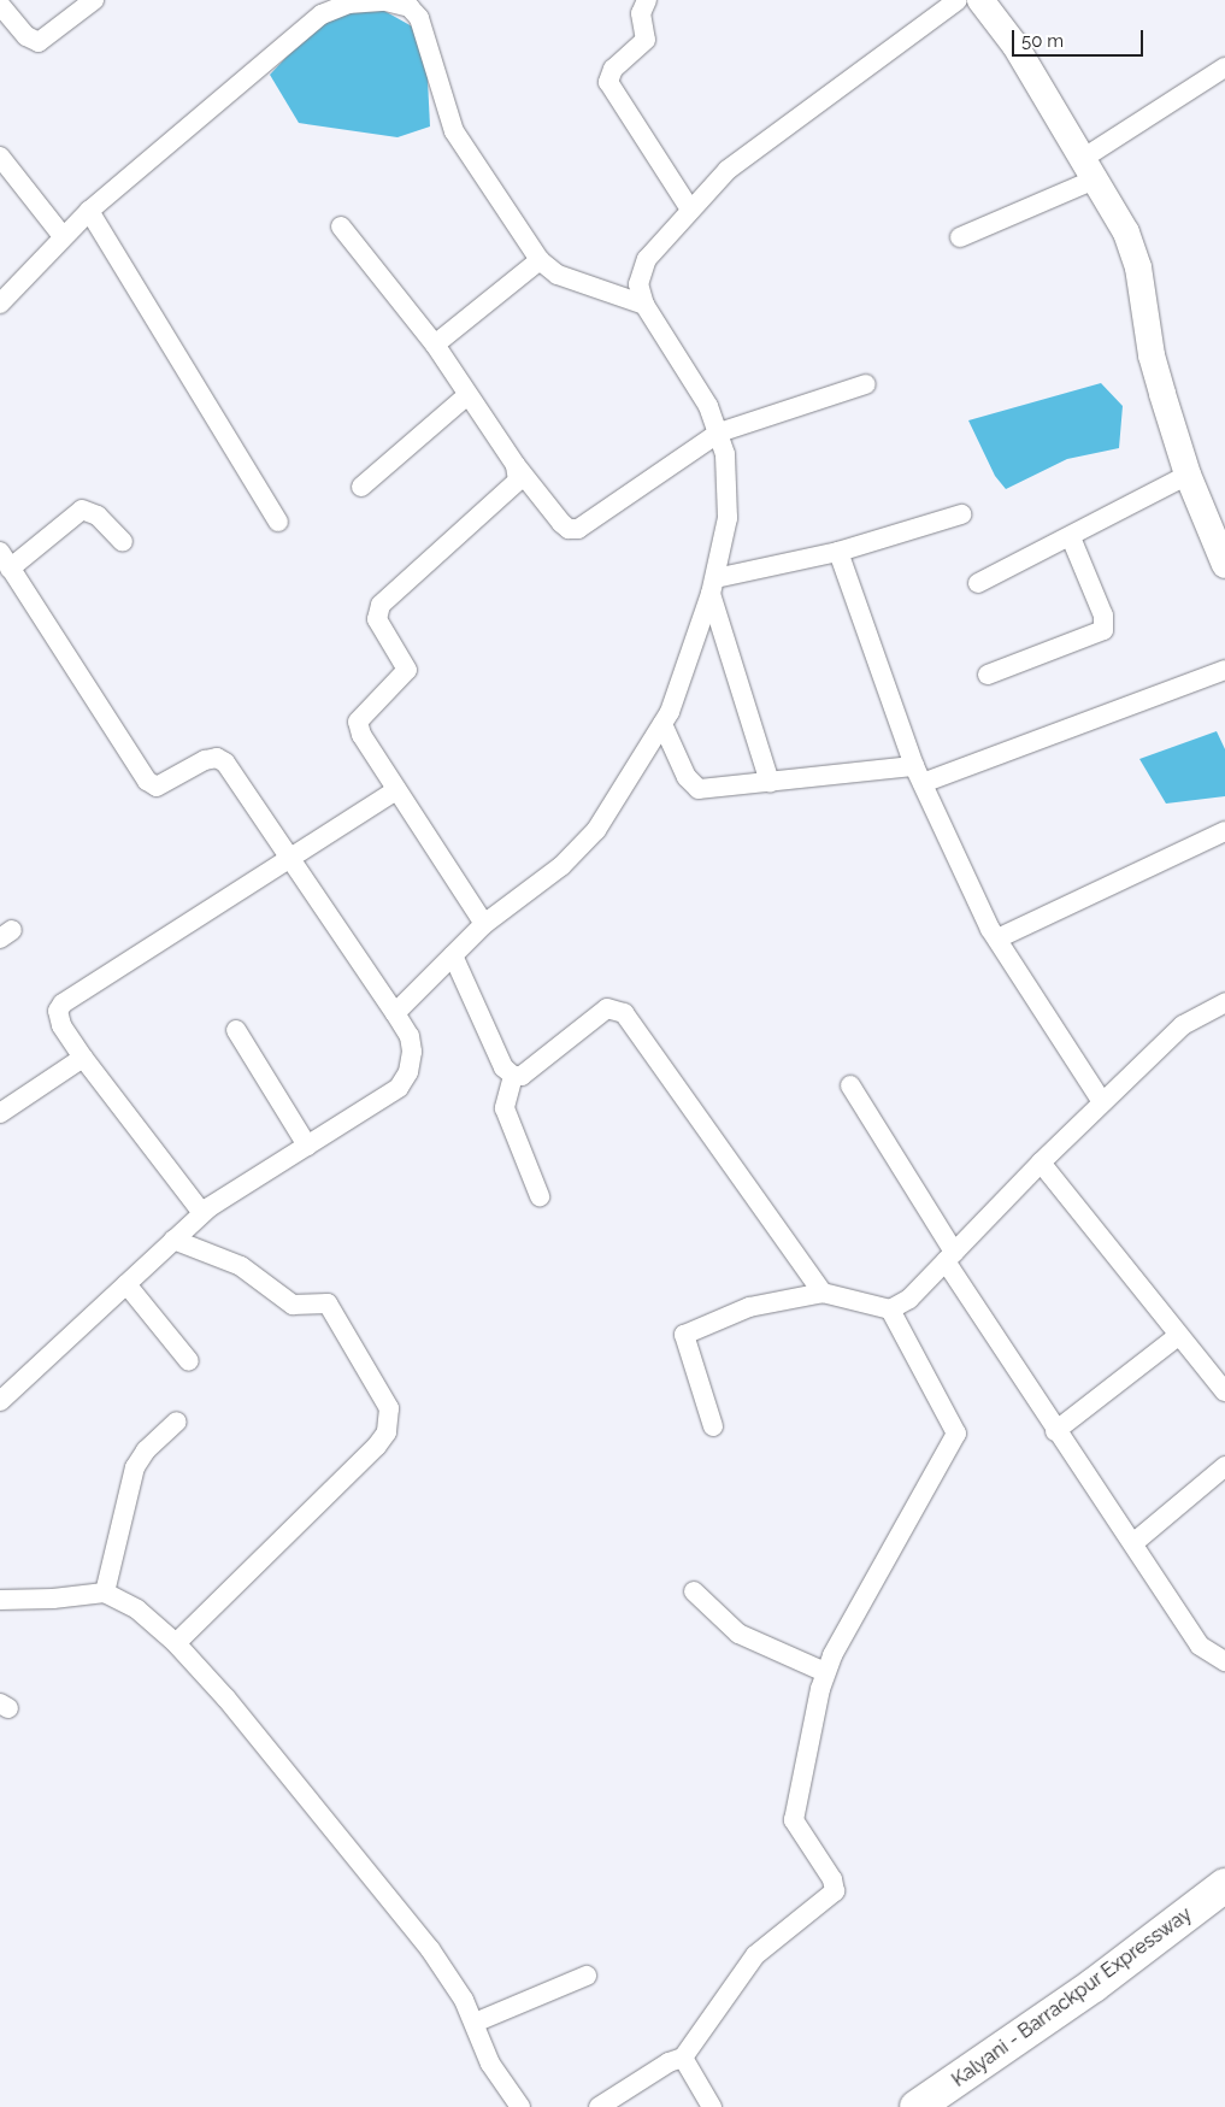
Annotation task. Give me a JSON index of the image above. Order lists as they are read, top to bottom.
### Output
{
  "streets": {
    "highway": ["Kalyani - Barrackpur Expressway"]
  },
  "scale_bar": "50 m"
}
